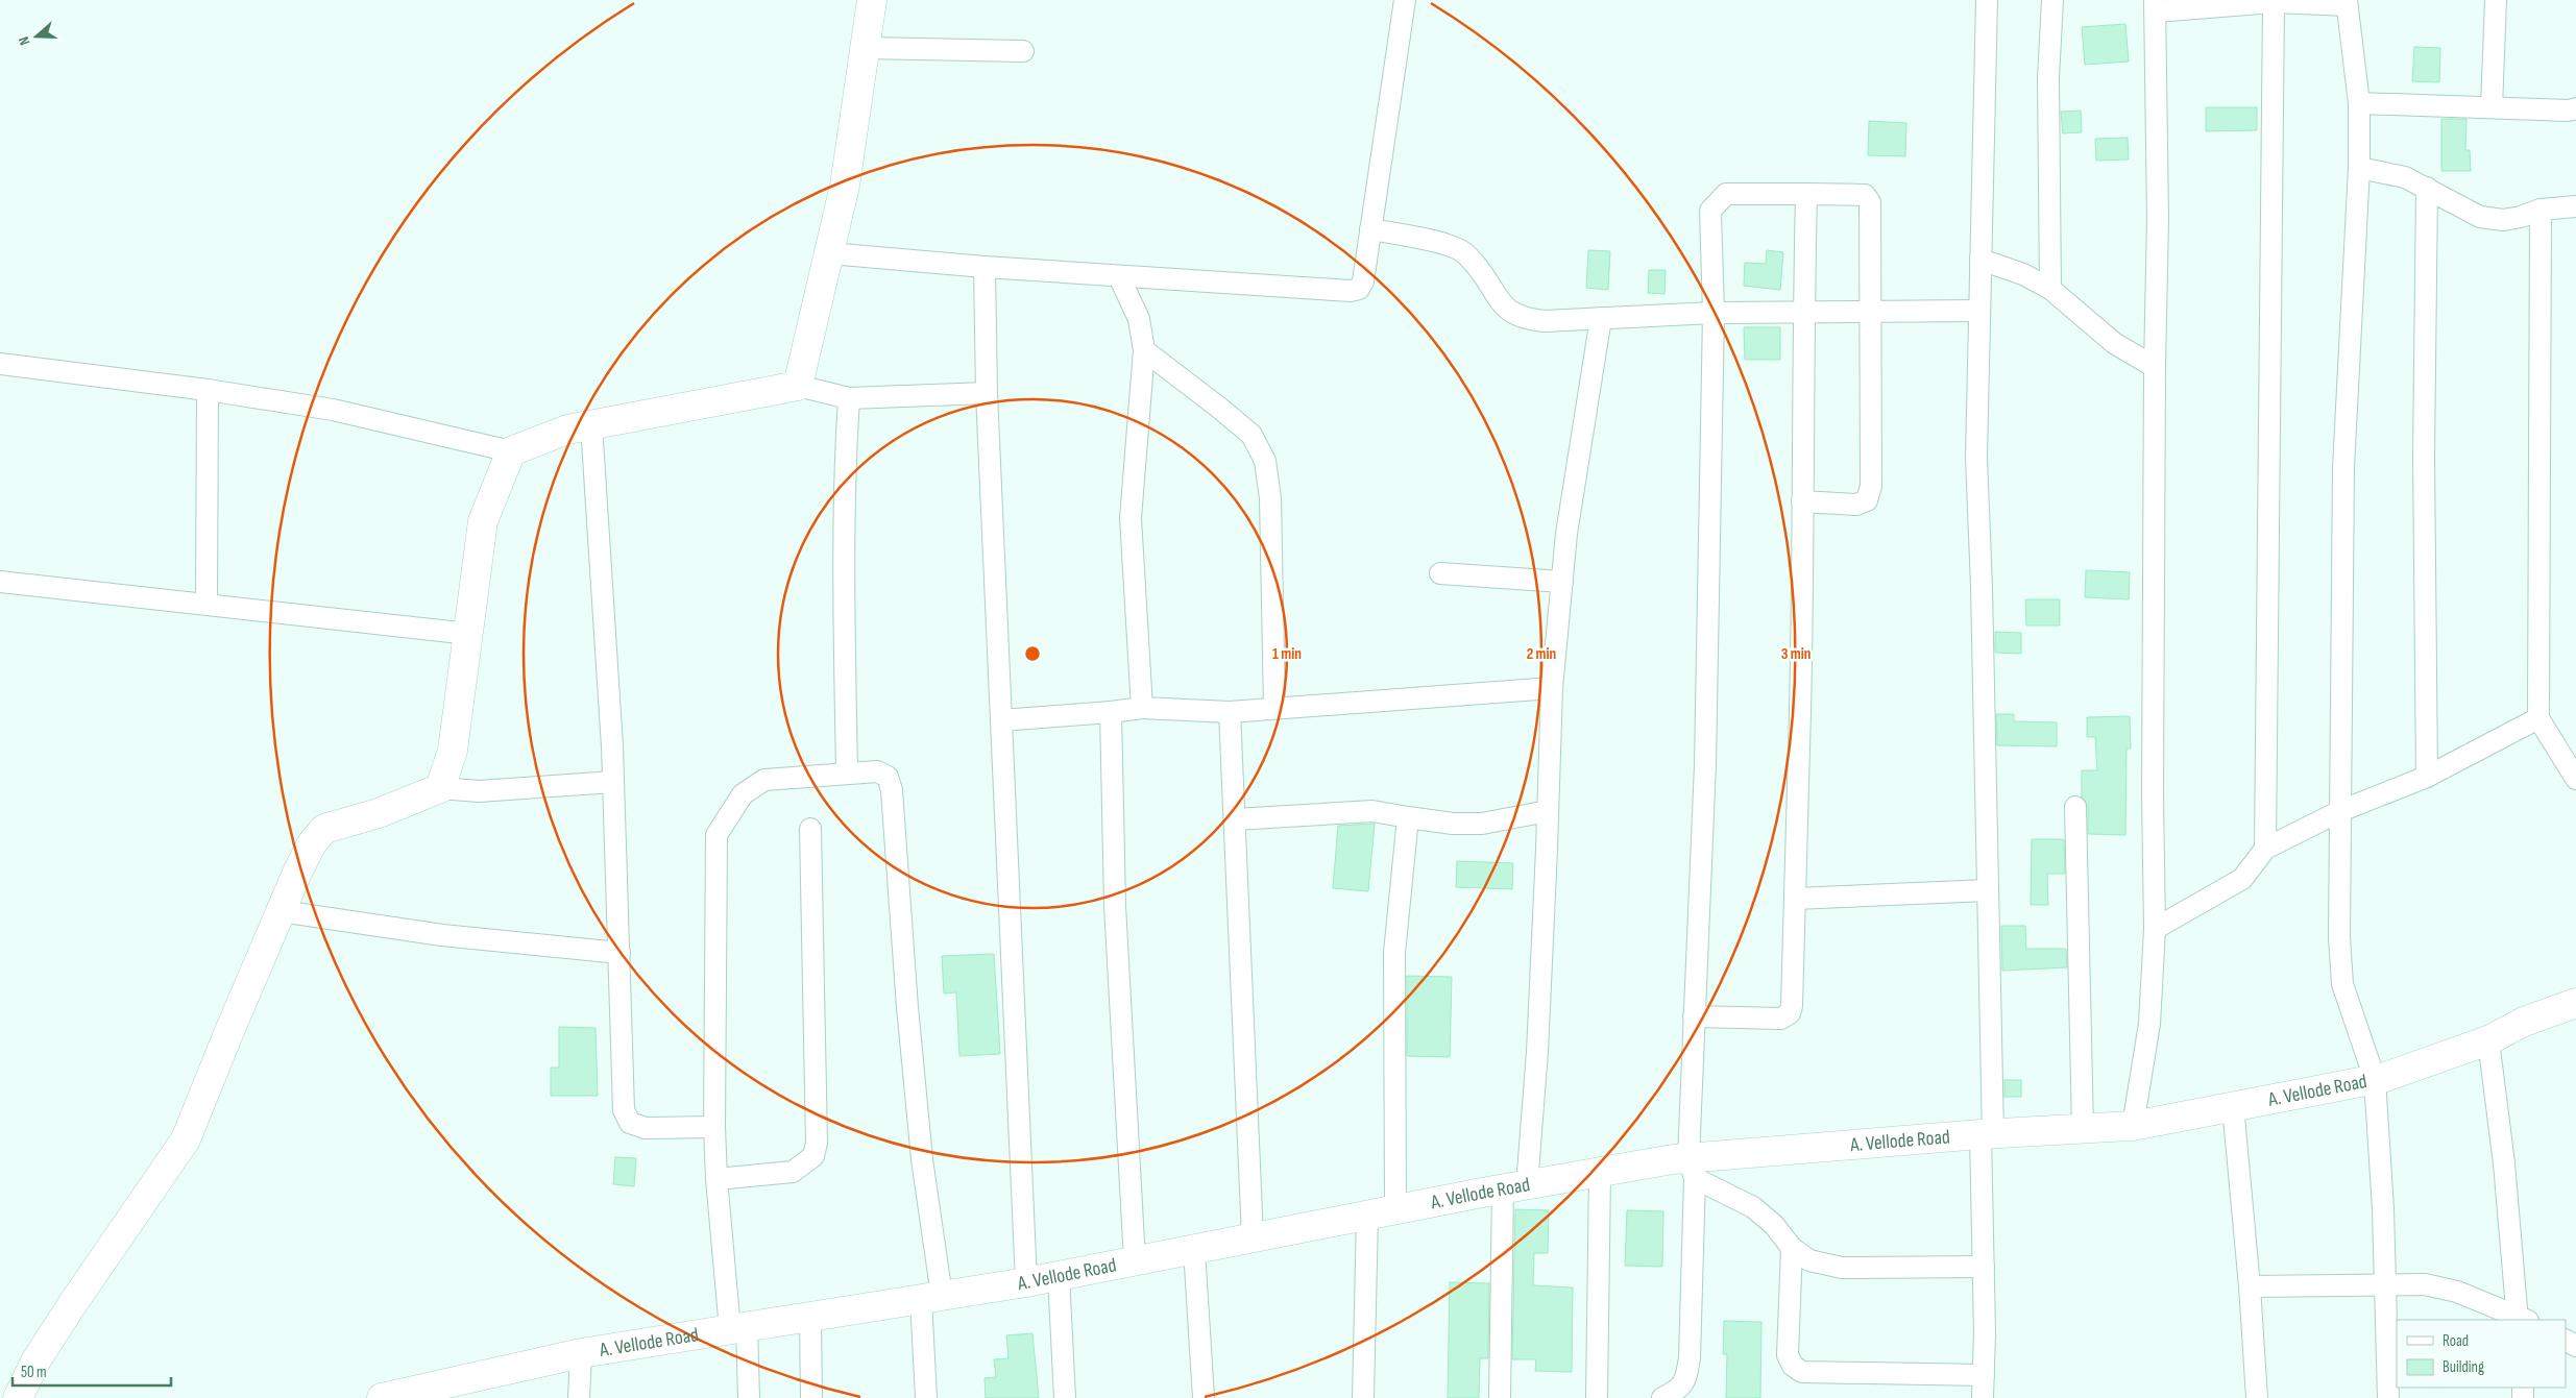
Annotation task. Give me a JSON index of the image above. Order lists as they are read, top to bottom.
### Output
{
  "streets": {
    "main road": ["A. Vellode Road"]
  },
  "legend": ["Road", "Building"],
  "scale_bar": "50 m",
  "north": "left",
  "rings": ["1 min", "2 min", "3 min"]
}
